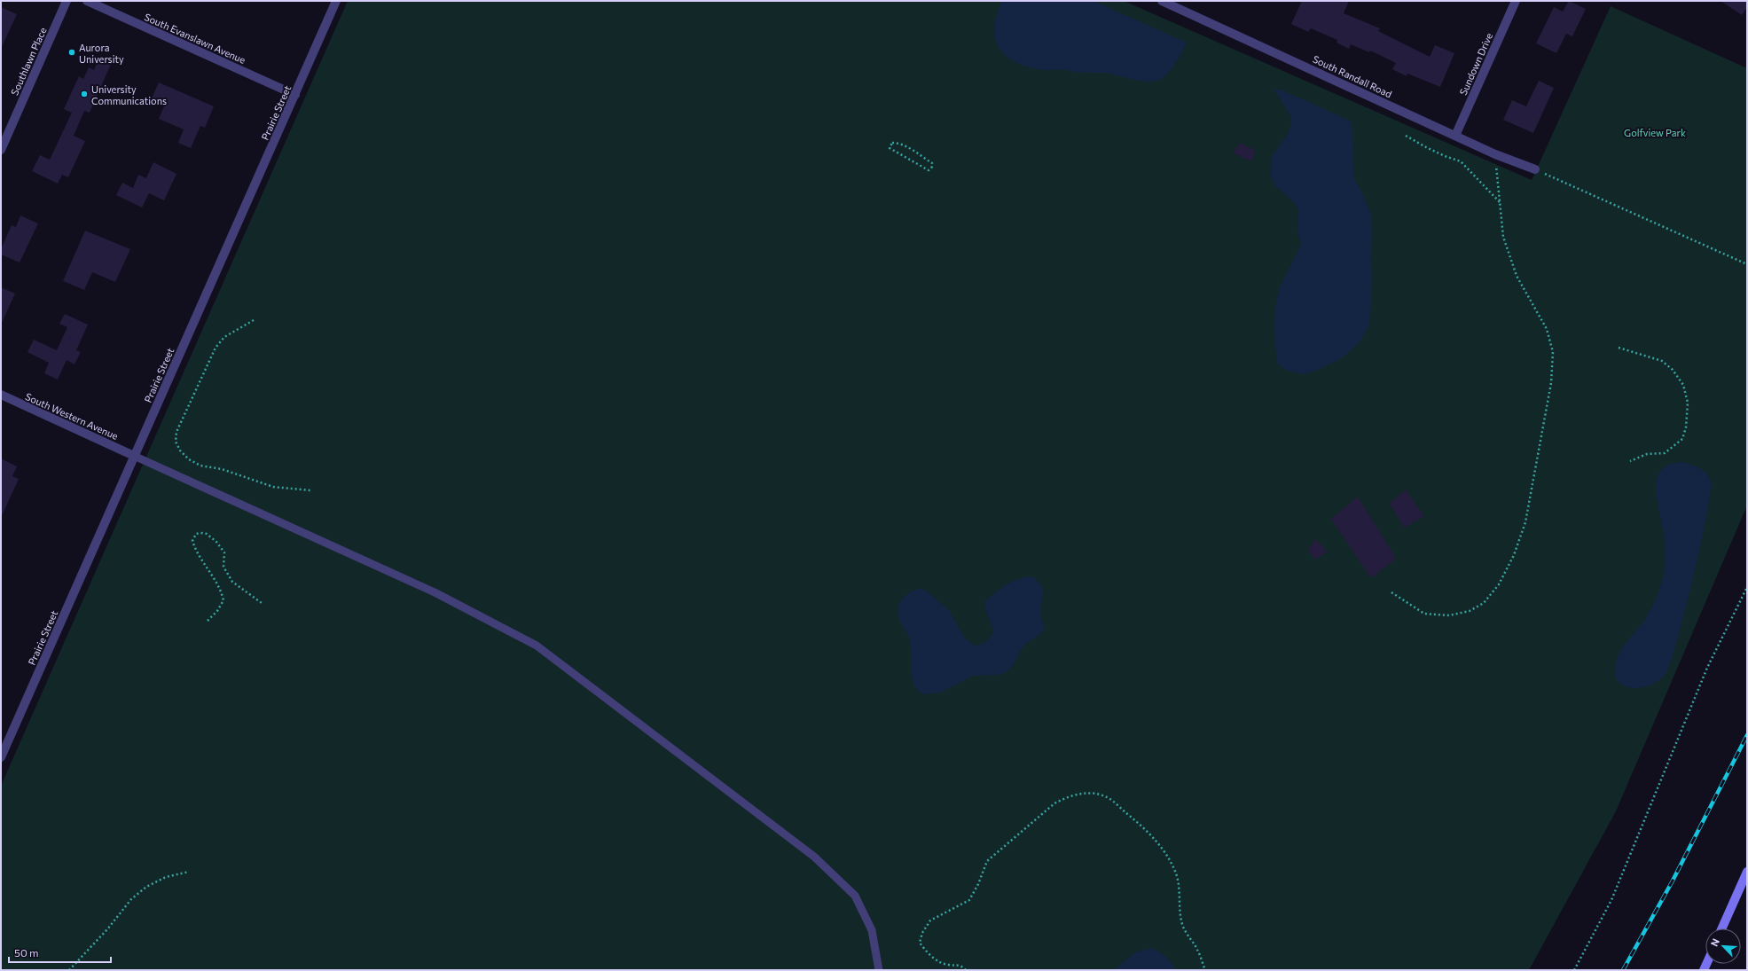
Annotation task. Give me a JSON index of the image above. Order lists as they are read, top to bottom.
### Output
{
  "streets": {
    "street": [
      "South Evanslawn Avenue",
      "Southlawn Place",
      "Sundown Drive",
      "South Randall Road",
      "Prairie Street",
      "South Western Avenue"
    ]
  },
  "crossings": [
    ["South Evanslawn Avenue", "Prairie Street"],
    ["Sundown Drive", "South Randall Road"],
    ["Prairie Street", "South Western Avenue"]
  ],
  "parks": ["Golfview Park"],
  "places": ["Aurora University", "University Communications"],
  "scale_bar": "50 m",
  "north": "top left"
}
